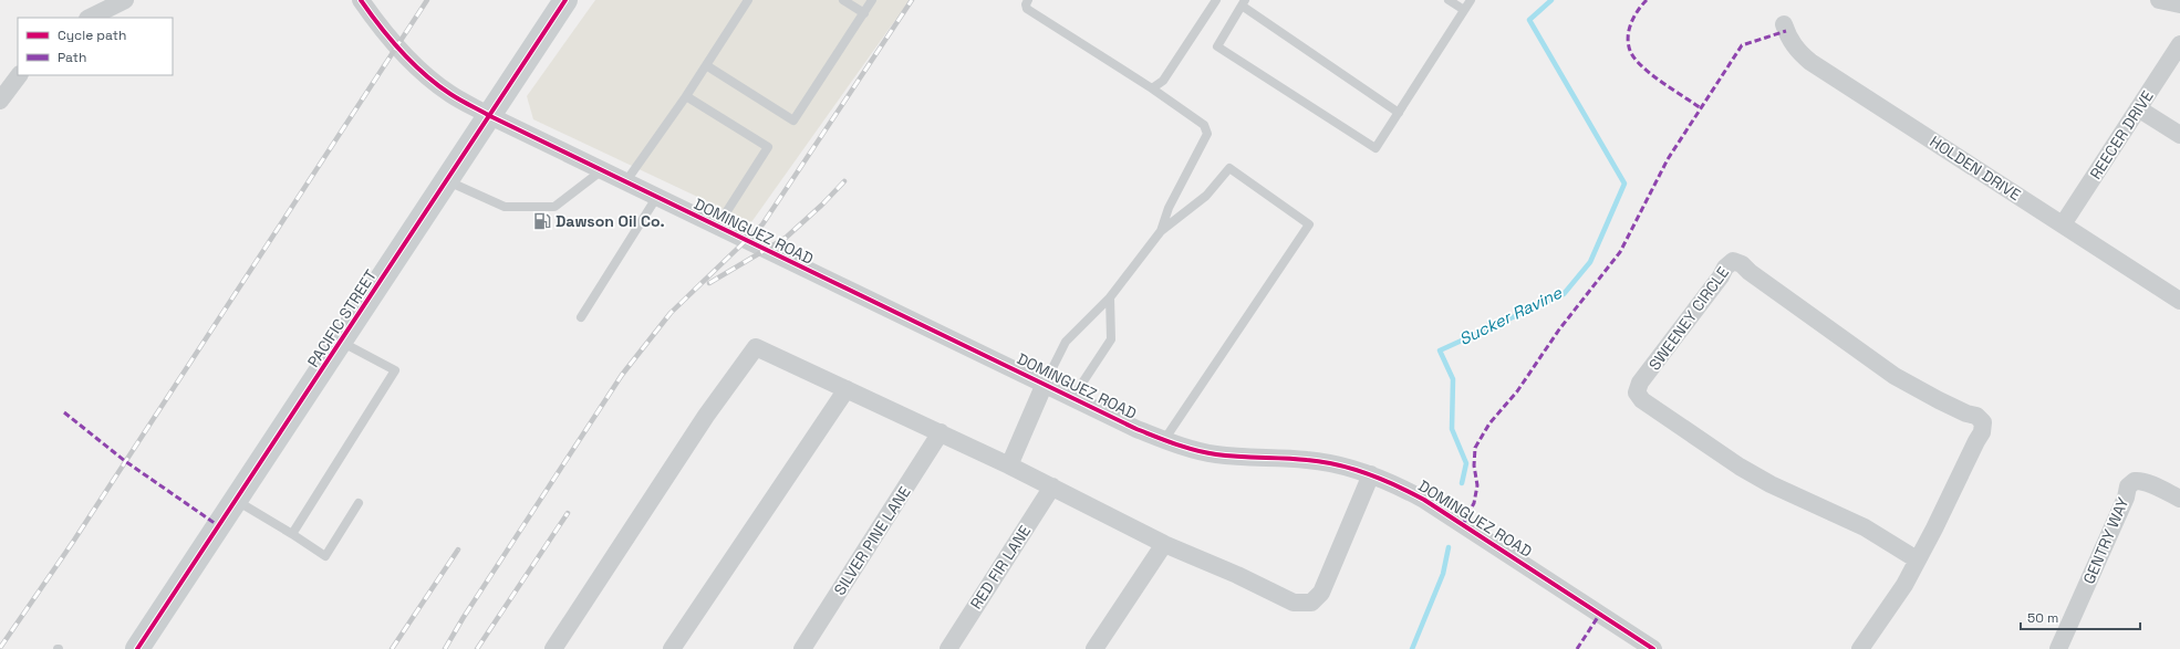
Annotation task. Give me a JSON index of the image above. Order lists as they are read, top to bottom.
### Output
{
  "streets": {
    "main road": ["PACIFIC STREET"],
    "street": [
      "REECER DRIVE",
      "HOLDEN DRIVE",
      "DOMINGUEZ ROAD",
      "SWEENEY CIRCLE",
      "SILVER PINE LANE",
      "GENTRY WAY",
      "RED FIR LANE"
    ]
  },
  "crossings": [
    ["REECER DRIVE", "HOLDEN DRIVE"],
    ["DOMINGUEZ ROAD", "PACIFIC STREET"]
  ],
  "water": ["Sucker Ravine"],
  "places": {
    "fuel station": ["Dawson Oil Co."]
  },
  "legend": ["Cycle path", "Path"],
  "scale_bar": "50 m"
}
